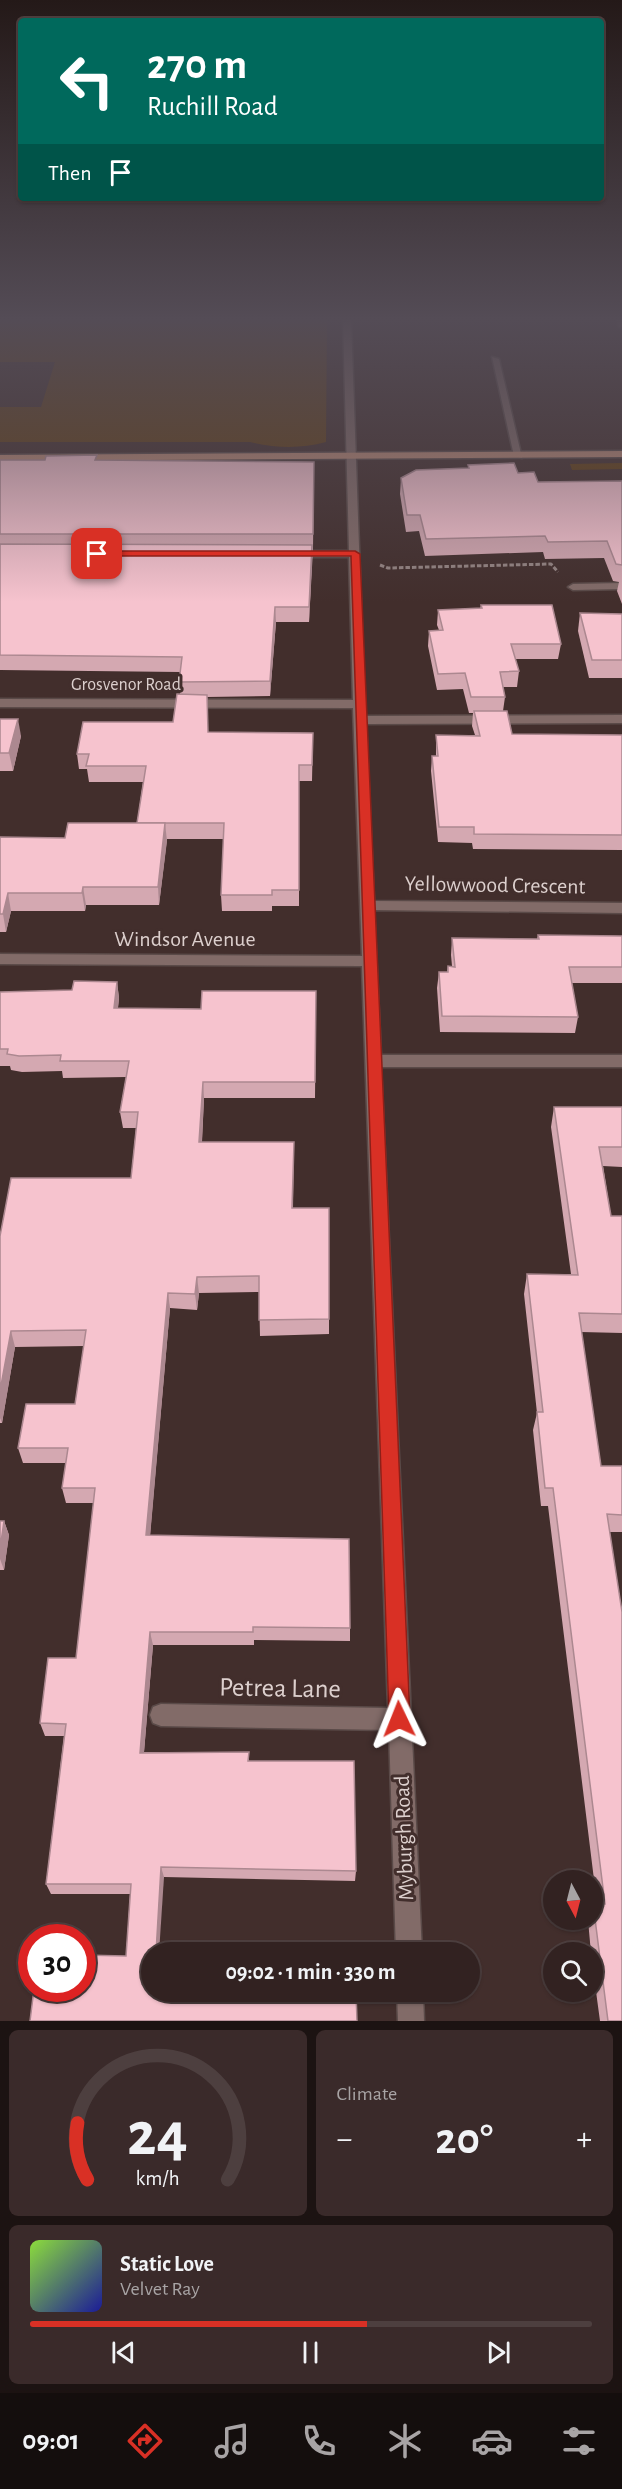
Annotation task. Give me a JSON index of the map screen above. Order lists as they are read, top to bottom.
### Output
{
  "streets": {
    "street": [
      "Grosvenor Road",
      "Yellowwood Crescent",
      "Windsor Avenue",
      "Petrea Lane",
      "Myburgh Road"
    ]
  },
  "crossings": [
    ["Grosvenor Road", "Myburgh Road"],
    ["Yellowwood Crescent", "Myburgh Road"],
    ["Windsor Avenue", "Myburgh Road"],
    ["Petrea Lane", "Myburgh Road"]
  ],
  "north": "bottom",
  "page": {
    "turn": ["270 m", "Ruchill Road"],
    "then": "Then",
    "limit": "30",
    "trip": "09:02 · 1 min · 330 m",
    "tile": "Climate",
    "heat": ["−", "20°", "+"],
    "song": ["Static Love", "Velvet Ray"],
    "tabs": "09:01",
    "gauge": ["24", "km/h"]
  }
}
